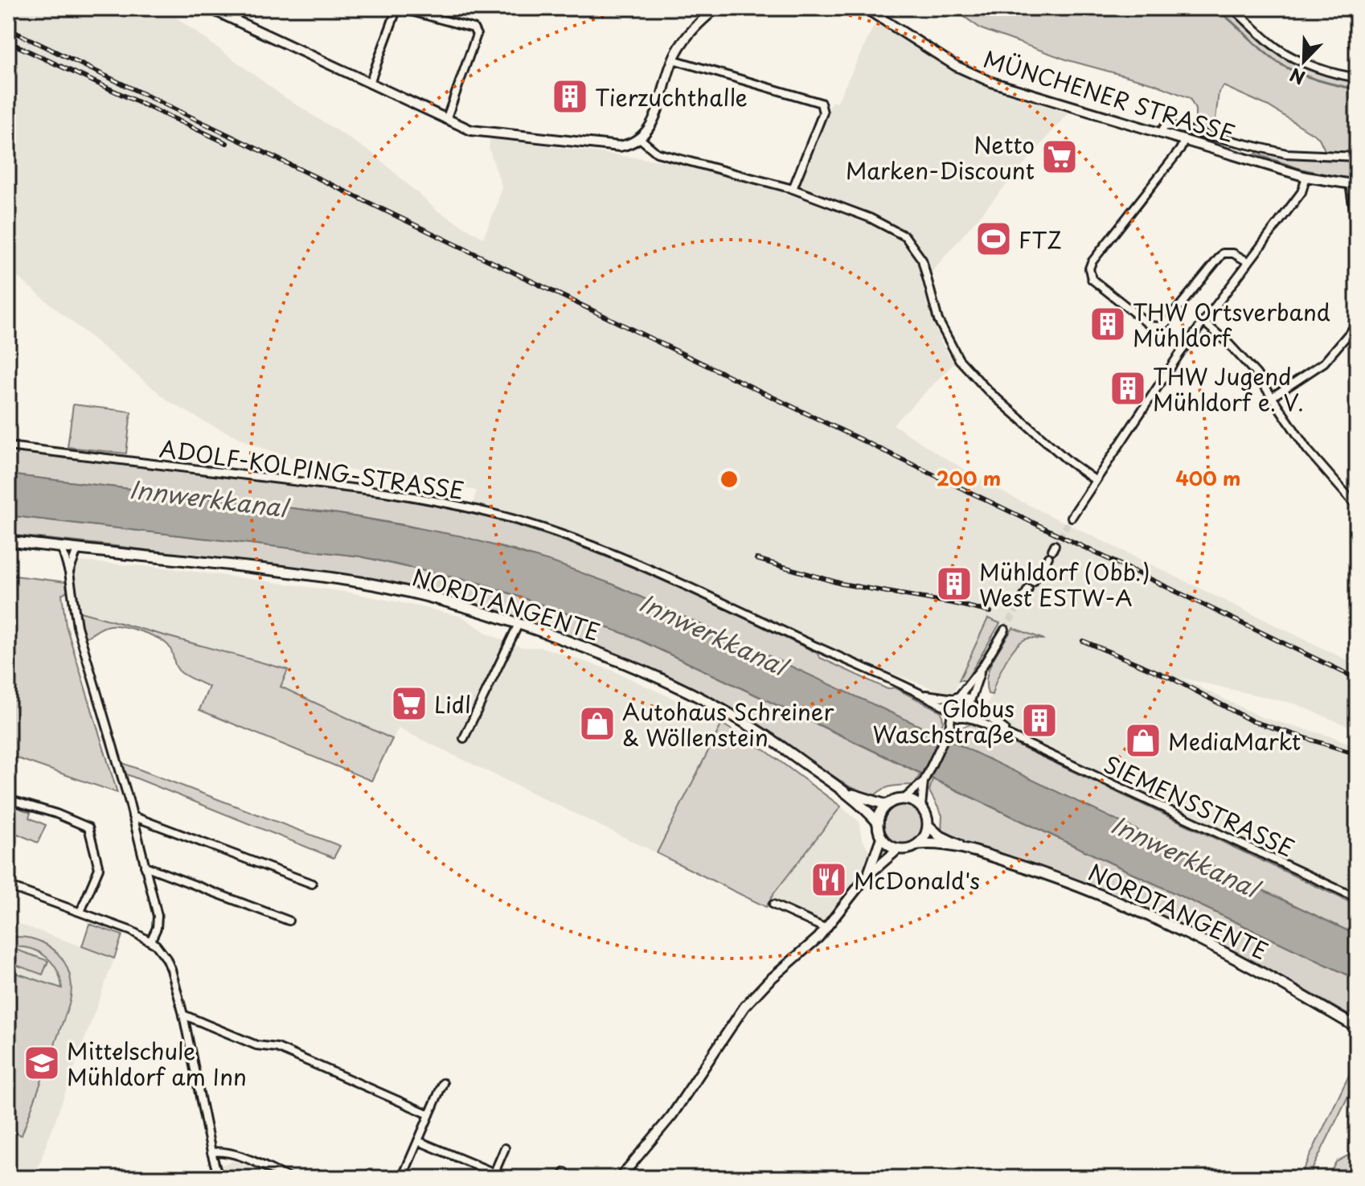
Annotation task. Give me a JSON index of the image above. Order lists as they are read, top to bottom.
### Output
{
  "streets": {
    "main road": ["NORDTANGENTE"],
    "street": ["MÜNCHENER STRASSE", "ADOLF-KOLPING-STRASSE", "SIEMENSSTRASSE"]
  },
  "crossings": [
    ["ADOLF-KOLPING-STRASSE", "SIEMENSSTRASSE"]
  ],
  "water": ["Innwerkkanal"],
  "places": {
    "building": [
      "Tierzuchthalle",
      "THW Ortsverband Mühldorf",
      "THW Jugend Mühldorf e. V.",
      "Mühldorf (Obb.) West ESTW-A",
      "Globus Waschstraße"
    ],
    "supermarket": ["Netto Marken-Discount", "Lidl"],
    "sports": ["FTZ"],
    "shop": ["Autohaus Schreiner & Wöllenstein", "MediaMarkt"],
    "restaurant": ["McDonald's"],
    "school or university": ["Mittelschule Mühldorf am Inn"]
  },
  "north": "bottom left",
  "rings": ["200 m", "400 m"]
}
